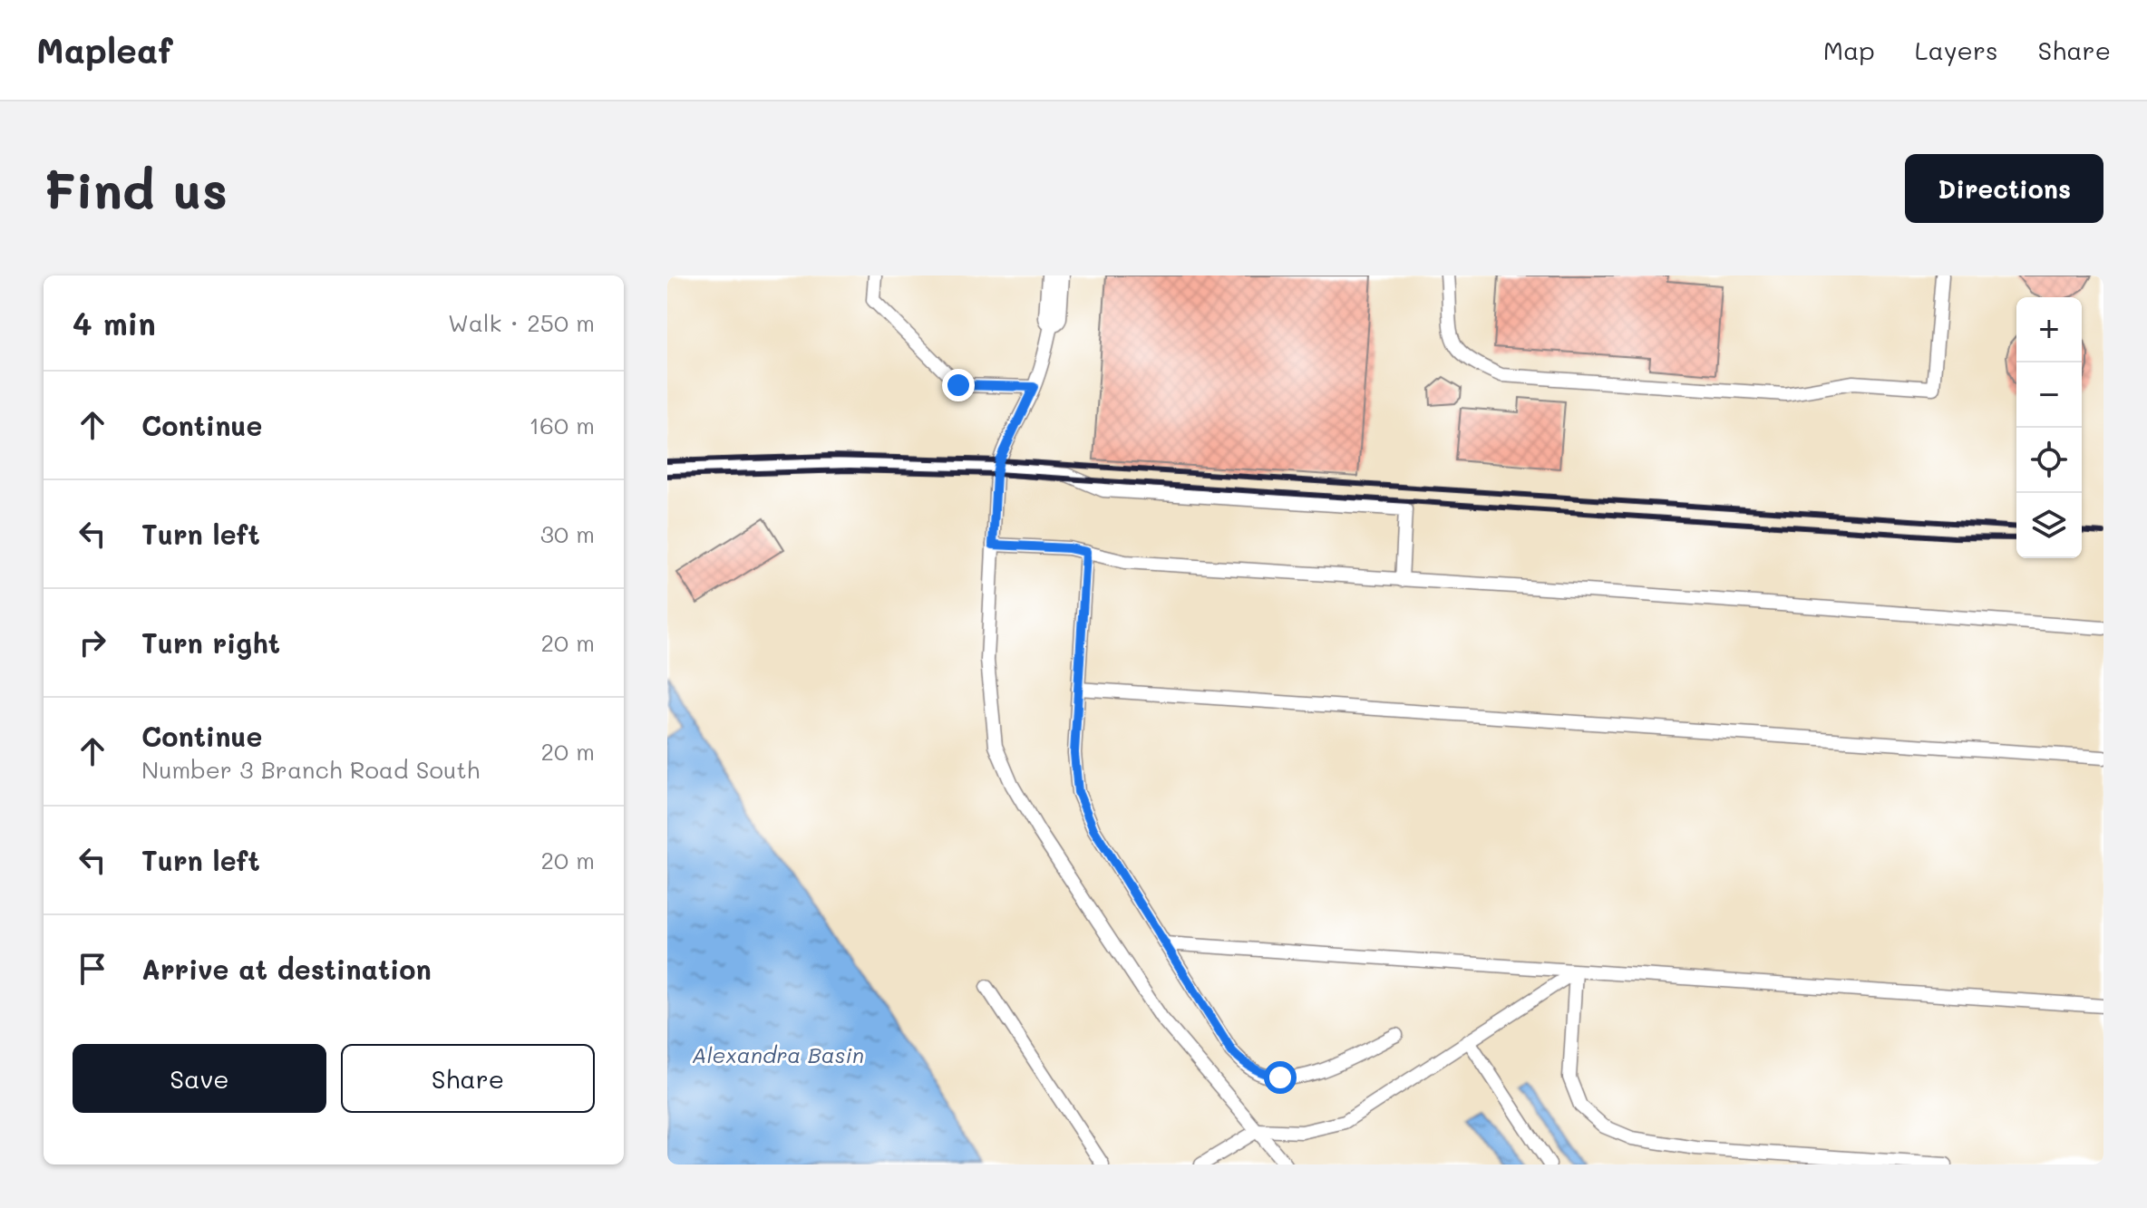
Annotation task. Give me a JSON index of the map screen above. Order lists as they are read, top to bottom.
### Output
{
  "water": ["Alexandra Basin"],
  "page": {
    "header": "Mapleaf",
    "nav": ["Map", "Layers", "Share"],
    "buttons": [
      "Directions",
      ["Save", "Share"]
    ],
    "title": "Find us",
    "heading": ["4 min", "Walk · 250 m"],
    "map_buttons": ["+", "−"],
    "list": [
      ["Continue", "160 m"],
      ["Turn left", "30 m"],
      ["Turn right", "20 m"],
      ["Continue", "Number 3 Branch Road South", "20 m"],
      ["Turn left", "20 m"],
      "Arrive at destination"
    ]
  }
}
